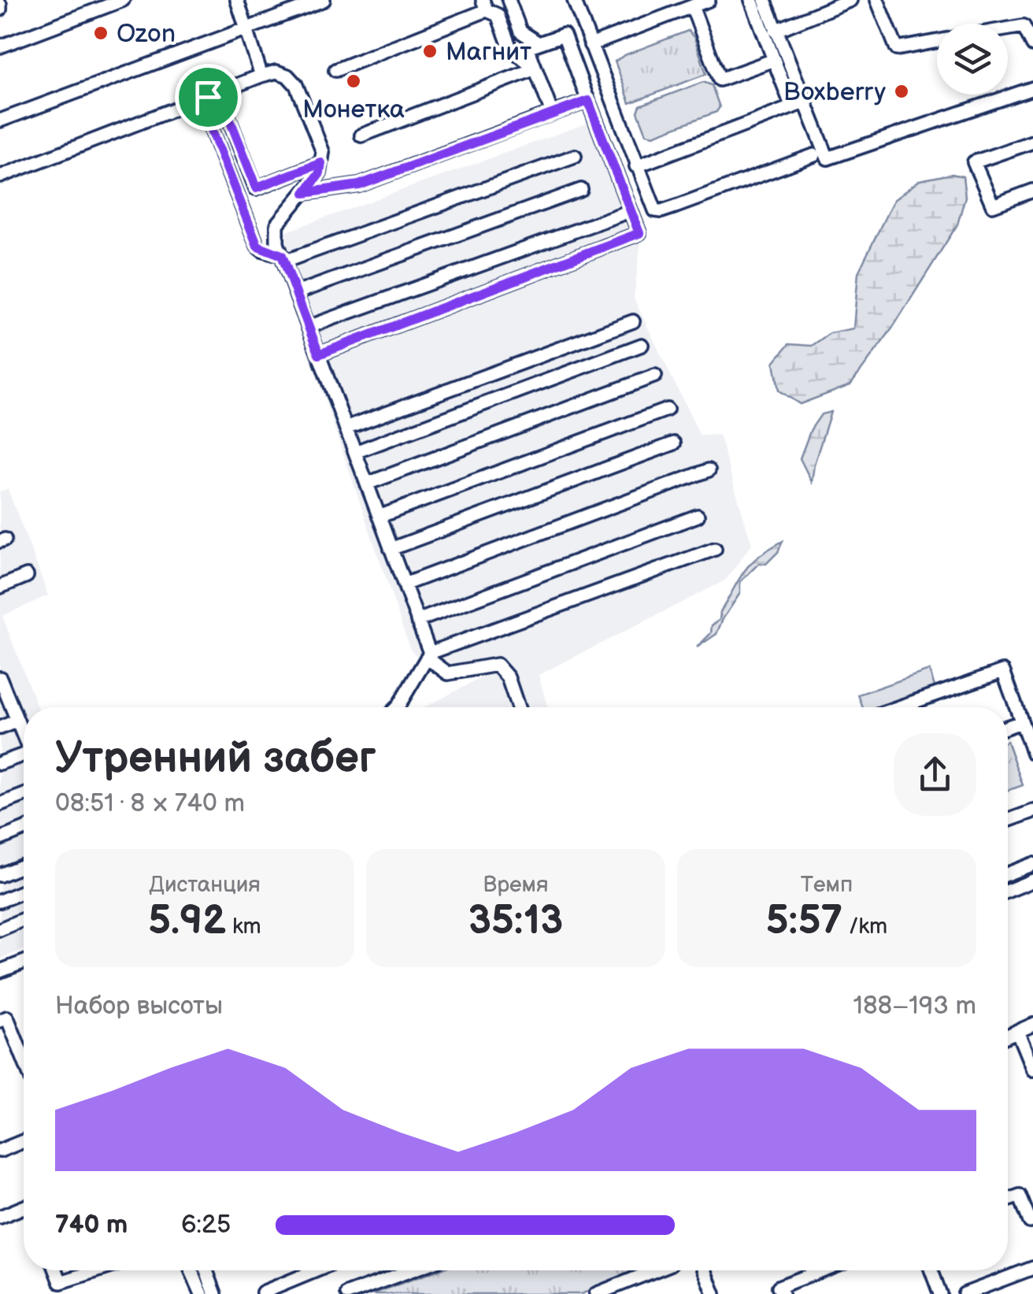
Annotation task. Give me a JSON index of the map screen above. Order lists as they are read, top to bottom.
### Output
{
  "places": [
    "Ozon",
    "Магнит",
    "Монетка",
    "Boxberry"
  ],
  "page": {
    "heading": ["Утренний забег", "08:51 · 8 × 740 m"],
    "stats": [
      ["Дистанция", "5.92 km"],
      ["Время", "35:13"],
      ["Темп", "5:57 /km"]
    ],
    "chart": ["Набор высоты", "188–193 m"],
    "list": [
      {
        "name": "740 m",
        "note": "6:25"
      }
    ]
  }
}
